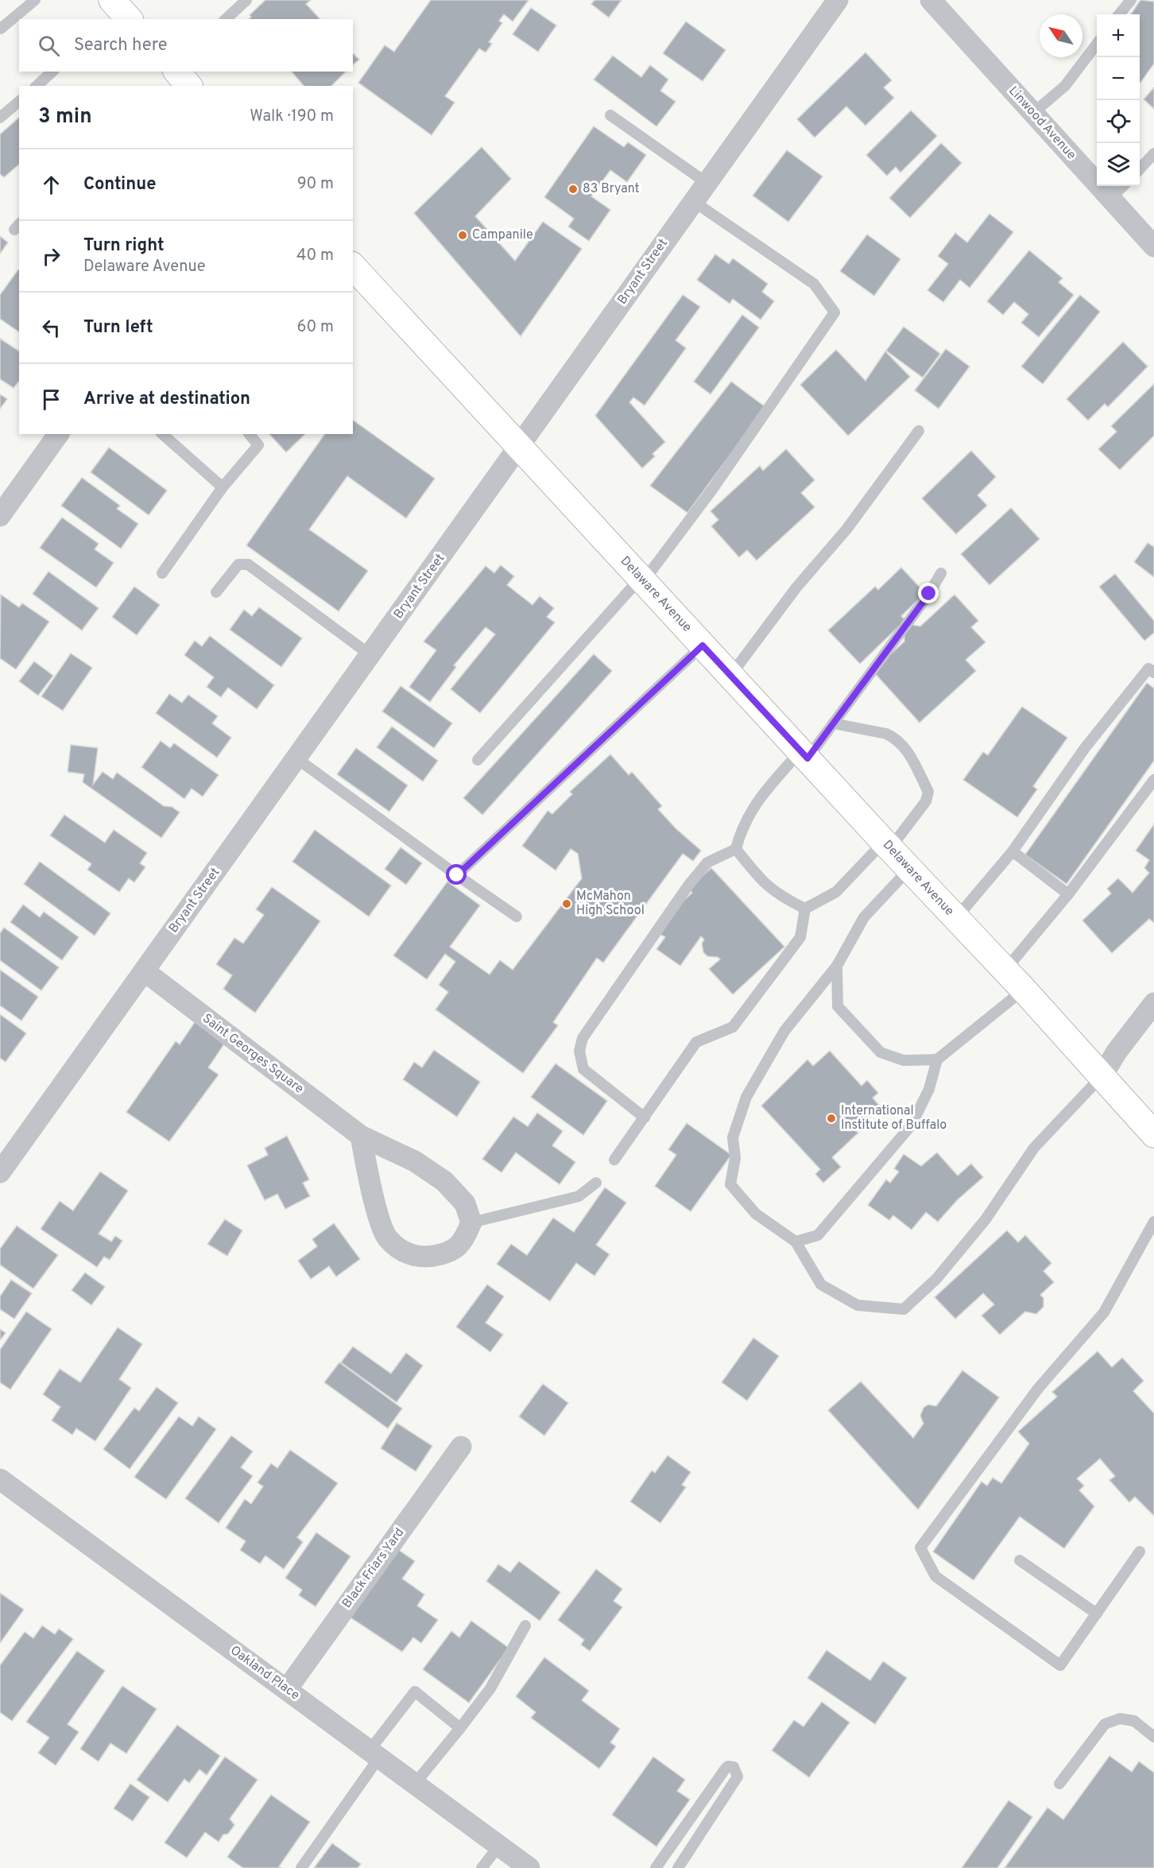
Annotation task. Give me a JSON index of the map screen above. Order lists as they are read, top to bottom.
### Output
{
  "streets": {
    "main road": ["Delaware Avenue"],
    "street": [
      "Linwood Avenue",
      "Bryant Street",
      "Saint Georges Square",
      "Black Friars Yard",
      "Oakland Place"
    ]
  },
  "crossings": [
    ["Bryant Street", "Delaware Avenue"],
    ["Bryant Street", "Saint Georges Square"],
    ["Black Friars Yard", "Oakland Place"]
  ],
  "places": [
    "83 Bryant",
    "Campanile",
    "McMahon High School",
    "International Institute of Buffalo"
  ],
  "north": "top left",
  "page": {
    "map_buttons": ["+", "−"],
    "search": "Search here",
    "heading": ["3 min", "Walk · 190 m"],
    "list": [
      ["Continue", "90 m"],
      ["Turn right", "Delaware Avenue", "40 m"],
      ["Turn left", "60 m"],
      "Arrive at destination"
    ]
  }
}
